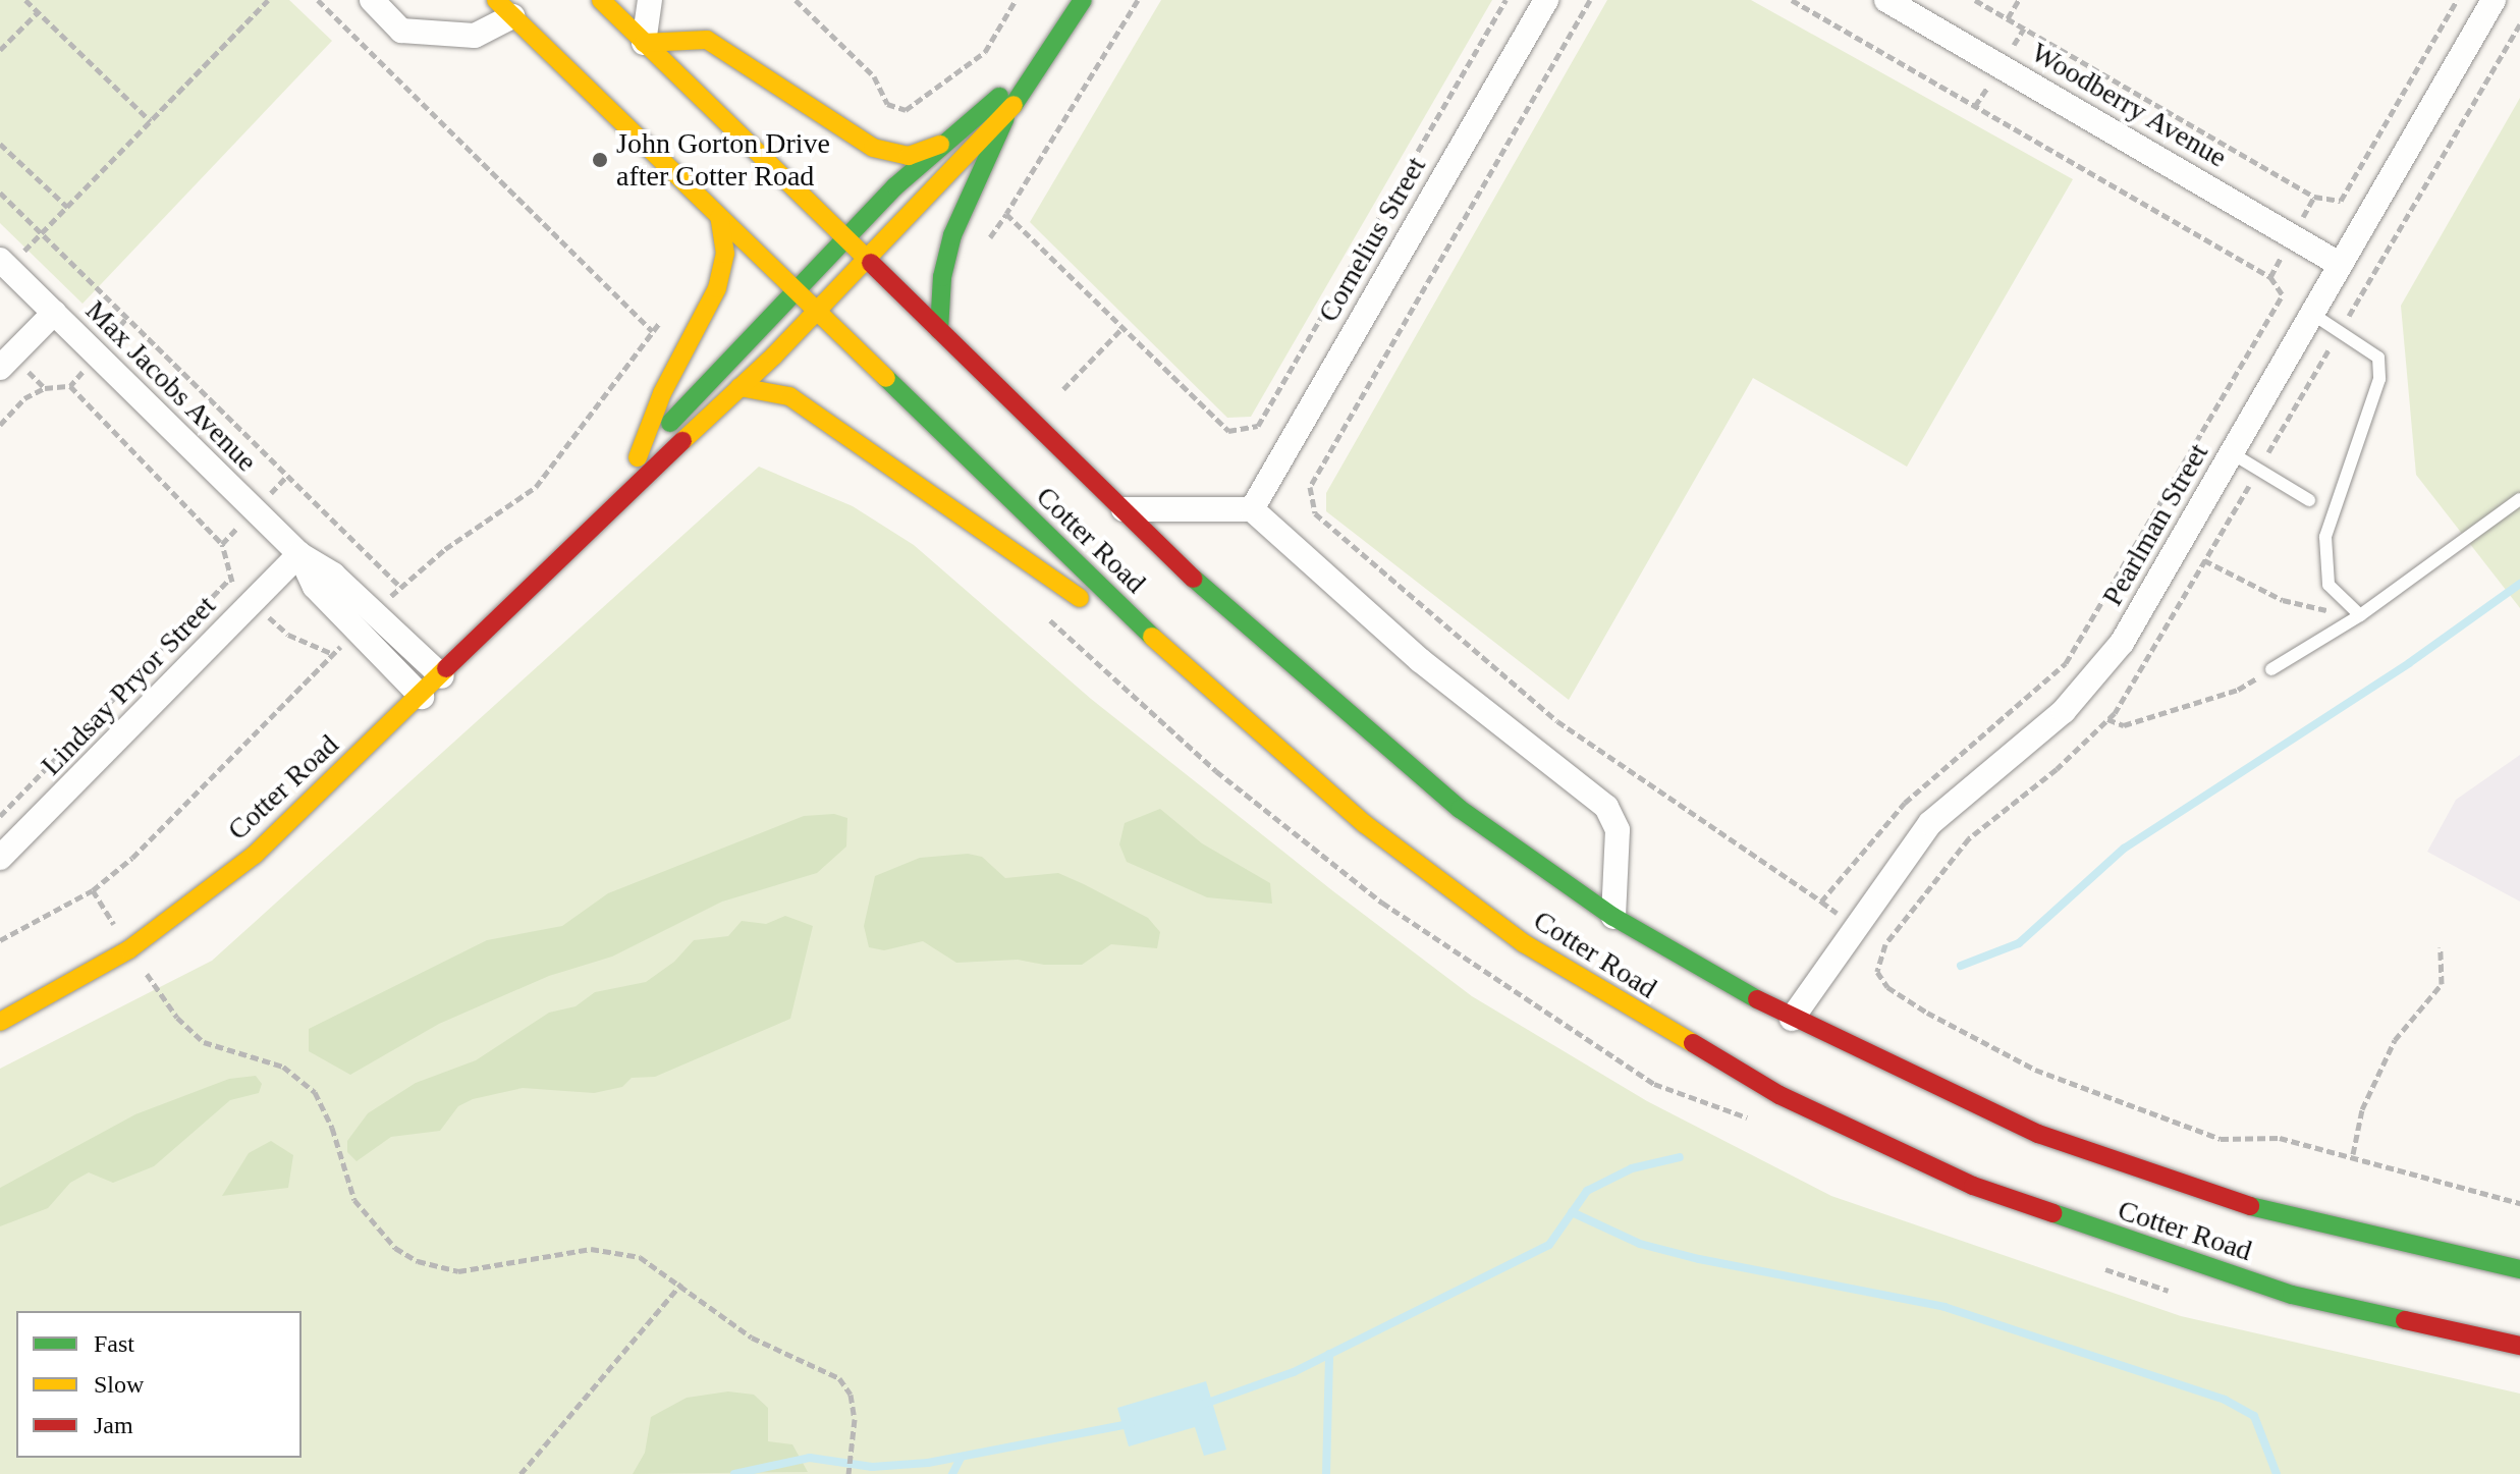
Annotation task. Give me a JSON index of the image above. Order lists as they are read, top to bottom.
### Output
{
  "streets": {
    "main road": ["Cotter Road"],
    "street": [
      "Woodberry Avenue",
      "Cornelius Street",
      "Max Jacobs Avenue",
      "Pearlman Street",
      "Lindsay Pryor Street"
    ]
  },
  "crossings": [
    ["Woodberry Avenue", "Pearlman Street"],
    ["Max Jacobs Avenue", "Cotter Road"],
    ["Max Jacobs Avenue", "Lindsay Pryor Street"],
    ["Pearlman Street", "Cotter Road"]
  ],
  "places": ["John Gorton Drive after Cotter Road"],
  "legend": ["Fast", "Slow", "Jam"]
}
